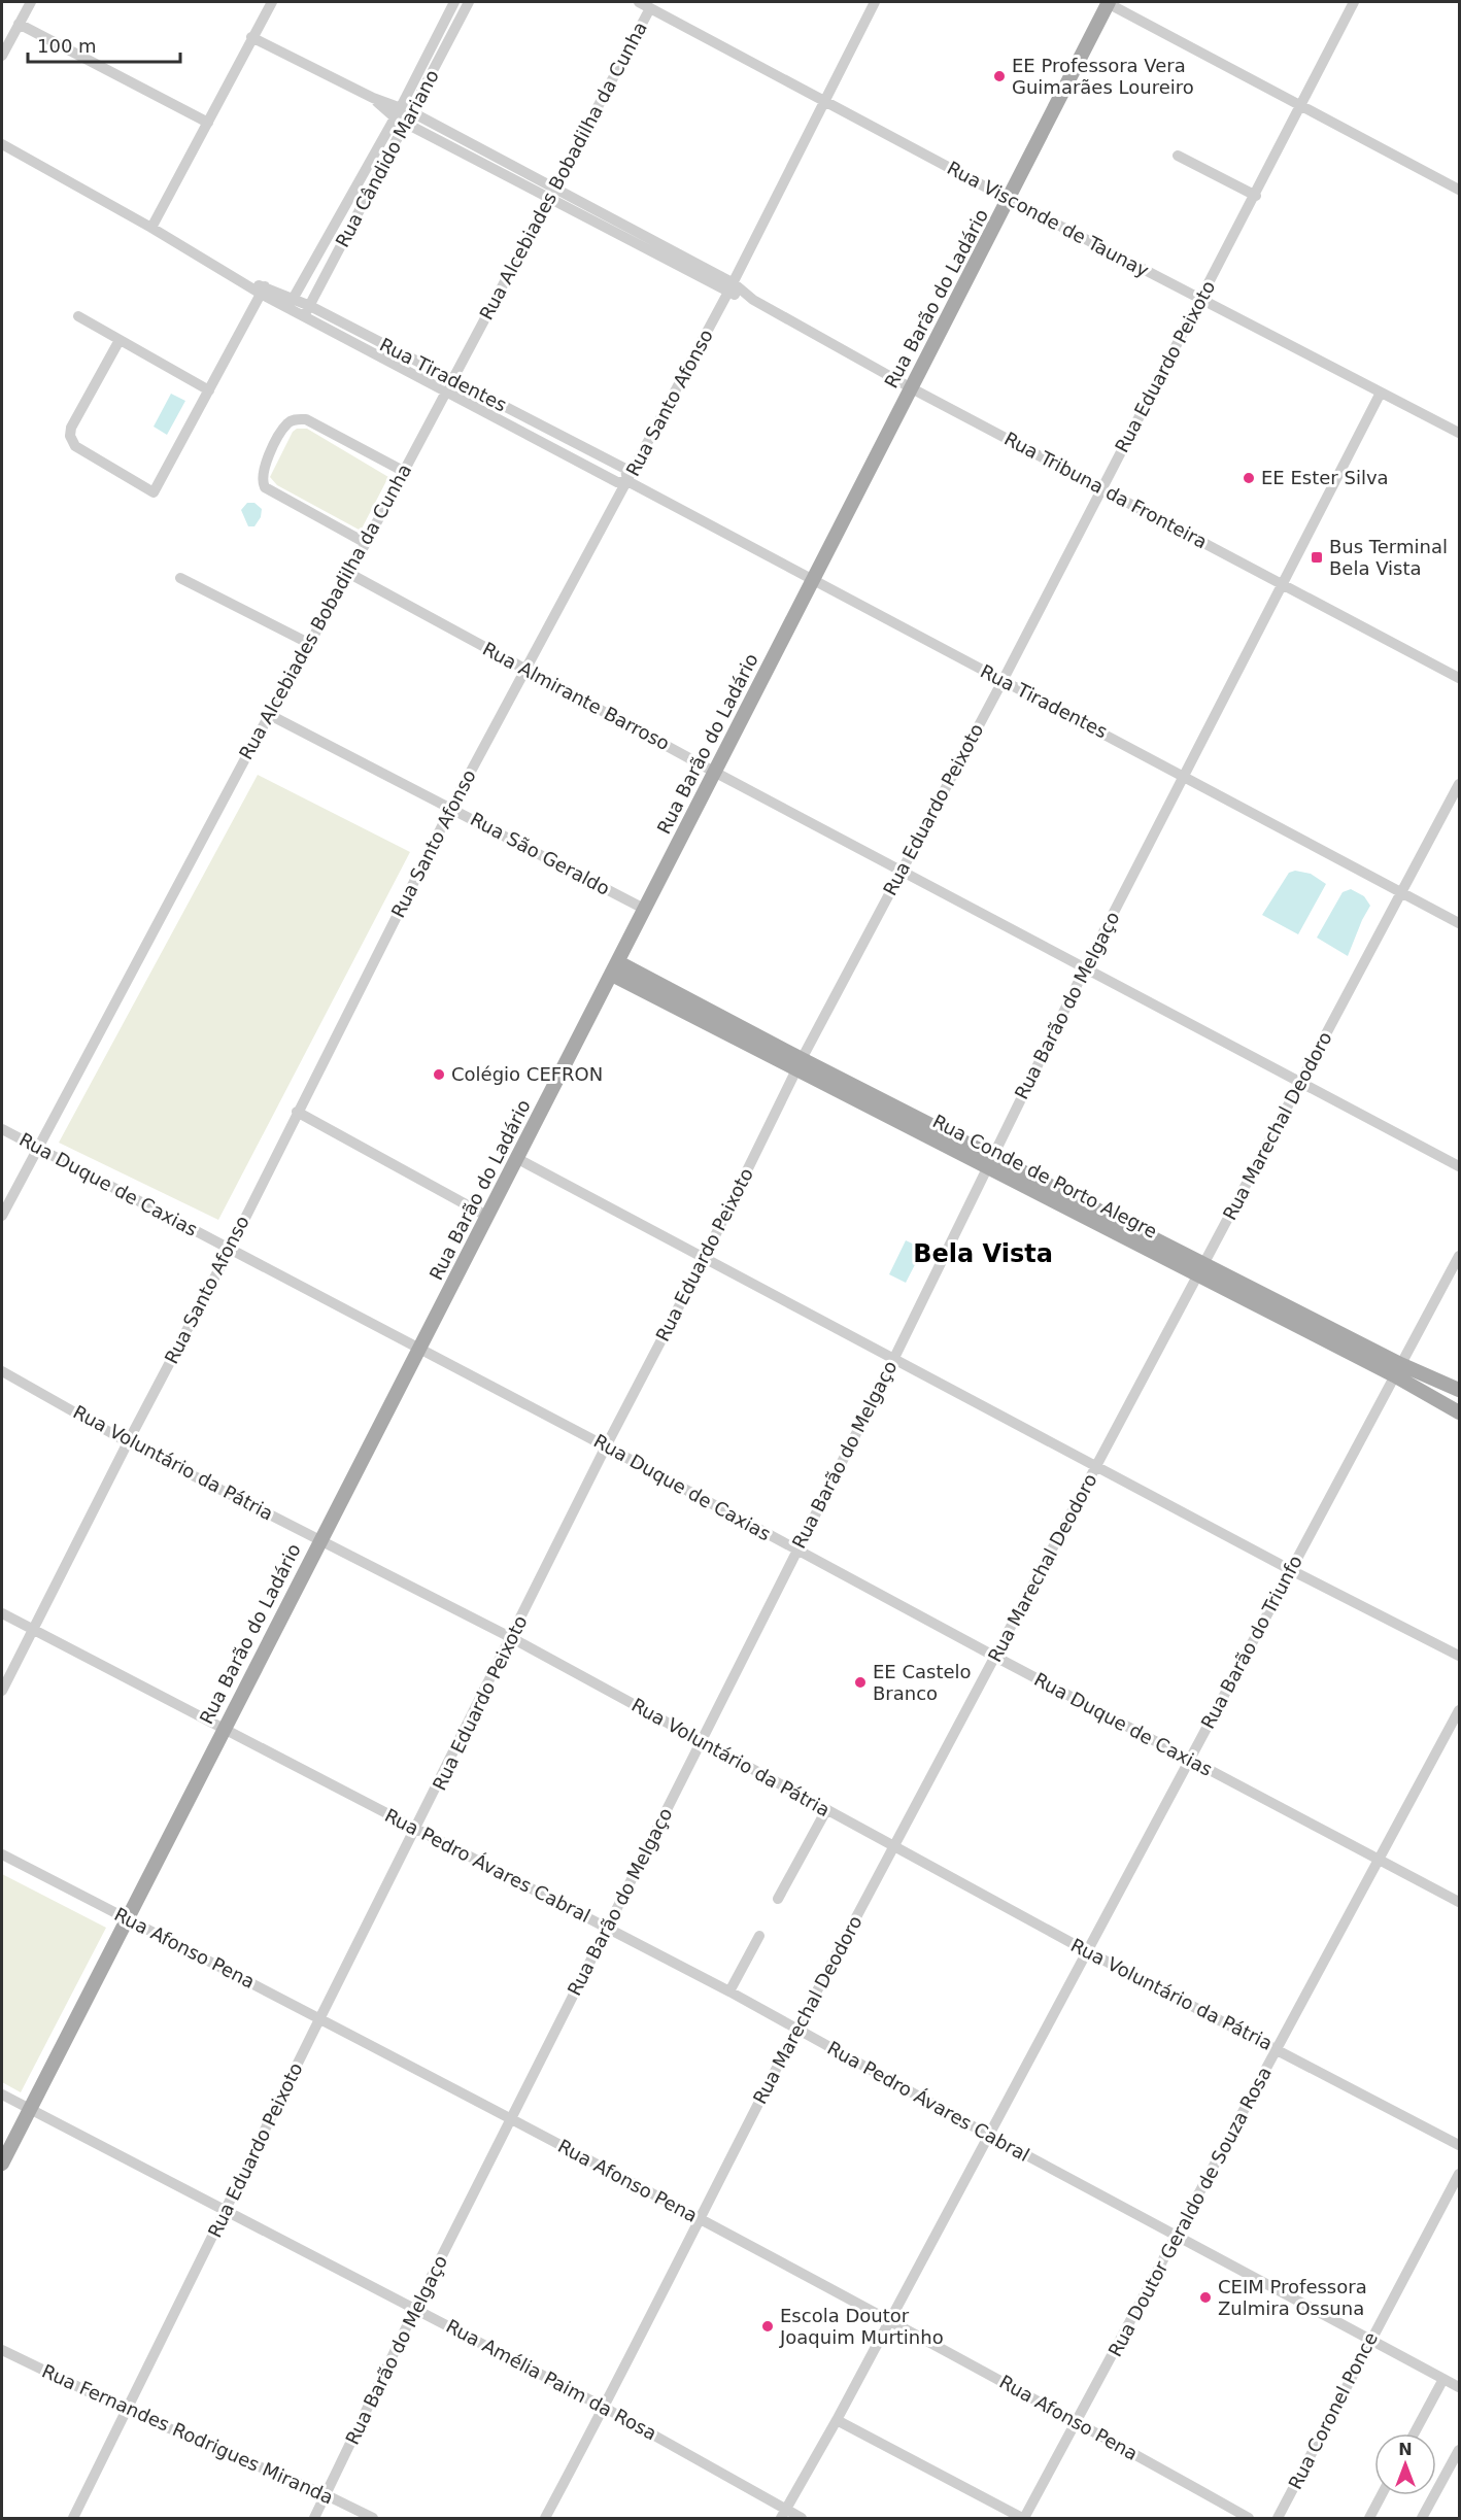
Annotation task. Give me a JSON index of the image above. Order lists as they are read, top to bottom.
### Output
{
  "streets": {
    "main road": ["Rua Barão do Ladário", "Rua Conde de Porto Alegre"],
    "street": [
      "Rua Cândido Mariano",
      "Rua Alcebiades Bobadilha da Cunha",
      "Rua Visconde de Taunay",
      "Rua Eduardo Peixoto",
      "Rua Tiradentes",
      "Rua Santo Afonso",
      "Rua Tribuna da Fronteira",
      "Rua Almirante Barroso",
      "Rua São Geraldo",
      "Rua Barão do Melgaço",
      "Rua Marechal Deodoro",
      "Rua Duque de Caxias",
      "Rua Voluntário da Pátria",
      "Rua Barão do Triunfo",
      "Rua Pedro Ávares Cabral",
      "Rua Afonso Pena",
      "Rua Doutor Geraldo de Souza Rosa",
      "Rua Amélia Paim da Rosa",
      "Rua Coronel Ponce",
      "Rua Fernandes Rodrigues Miranda"
    ]
  },
  "crossings": [
    ["Rua Cândido Mariano", "Rua Tiradentes"],
    ["Rua Cândido Mariano", "Rua Tribuna da Fronteira"],
    ["Rua Alcebiades Bobadilha da Cunha", "Rua Visconde de Taunay"],
    ["Rua Alcebiades Bobadilha da Cunha", "Rua Tiradentes"],
    ["Rua Alcebiades Bobadilha da Cunha", "Rua Tribuna da Fronteira"],
    ["Rua Alcebiades Bobadilha da Cunha", "Rua Almirante Barroso"],
    ["Rua Alcebiades Bobadilha da Cunha", "Rua São Geraldo"],
    ["Rua Alcebiades Bobadilha da Cunha", "Rua Duque de Caxias"],
    ["Rua Visconde de Taunay", "Rua Barão do Ladário"],
    ["Rua Visconde de Taunay", "Rua Eduardo Peixoto"],
    ["Rua Visconde de Taunay", "Rua Santo Afonso"],
    ["Rua Visconde de Taunay", "Rua Barão do Melgaço"],
    ["Rua Barão do Ladário", "Rua Tiradentes"],
    ["Rua Barão do Ladário", "Rua Tribuna da Fronteira"],
    ["Rua Barão do Ladário", "Rua Almirante Barroso"],
    ["Rua Barão do Ladário", "Rua São Geraldo"],
    ["Rua Barão do Ladário", "Rua Conde de Porto Alegre"],
    ["Rua Barão do Ladário", "Rua Duque de Caxias"],
    ["Rua Barão do Ladário", "Rua Voluntário da Pátria"],
    ["Rua Barão do Ladário", "Rua Pedro Ávares Cabral"],
    ["Rua Barão do Ladário", "Rua Afonso Pena"],
    ["Rua Barão do Ladário", "Rua Amélia Paim da Rosa"],
    ["Rua Eduardo Peixoto", "Rua Tiradentes"],
    ["Rua Eduardo Peixoto", "Rua Tribuna da Fronteira"],
    ["Rua Eduardo Peixoto", "Rua Almirante Barroso"],
    ["Rua Eduardo Peixoto", "Rua Conde de Porto Alegre"],
    ["Rua Eduardo Peixoto", "Rua Duque de Caxias"],
    ["Rua Eduardo Peixoto", "Rua Voluntário da Pátria"],
    ["Rua Eduardo Peixoto", "Rua Pedro Ávares Cabral"],
    ["Rua Eduardo Peixoto", "Rua Afonso Pena"],
    ["Rua Eduardo Peixoto", "Rua Amélia Paim da Rosa"],
    ["Rua Eduardo Peixoto", "Rua Fernandes Rodrigues Miranda"],
    ["Rua Tiradentes", "Rua Santo Afonso"],
    ["Rua Tiradentes", "Rua Barão do Melgaço"],
    ["Rua Tiradentes", "Rua Marechal Deodoro"],
    ["Rua Santo Afonso", "Rua Tribuna da Fronteira"],
    ["Rua Santo Afonso", "Rua Almirante Barroso"],
    ["Rua Santo Afonso", "Rua São Geraldo"],
    ["Rua Santo Afonso", "Rua Duque de Caxias"],
    ["Rua Santo Afonso", "Rua Voluntário da Pátria"],
    ["Rua Santo Afonso", "Rua Pedro Ávares Cabral"],
    ["Rua Tribuna da Fronteira", "Rua Barão do Melgaço"],
    ["Rua Almirante Barroso", "Rua Barão do Melgaço"],
    ["Rua Almirante Barroso", "Rua Marechal Deodoro"],
    ["Rua Barão do Melgaço", "Rua Conde de Porto Alegre"],
    ["Rua Barão do Melgaço", "Rua Duque de Caxias"],
    ["Rua Barão do Melgaço", "Rua Voluntário da Pátria"],
    ["Rua Barão do Melgaço", "Rua Pedro Ávares Cabral"],
    ["Rua Barão do Melgaço", "Rua Afonso Pena"],
    ["Rua Barão do Melgaço", "Rua Amélia Paim da Rosa"],
    ["Rua Barão do Melgaço", "Rua Fernandes Rodrigues Miranda"],
    ["Rua Marechal Deodoro", "Rua Conde de Porto Alegre"],
    ["Rua Marechal Deodoro", "Rua Duque de Caxias"],
    ["Rua Marechal Deodoro", "Rua Voluntário da Pátria"],
    ["Rua Marechal Deodoro", "Rua Pedro Ávares Cabral"],
    ["Rua Marechal Deodoro", "Rua Afonso Pena"],
    ["Rua Marechal Deodoro", "Rua Amélia Paim da Rosa"],
    ["Rua Conde de Porto Alegre", "Rua Barão do Triunfo"],
    ["Rua Duque de Caxias", "Rua Barão do Triunfo"],
    ["Rua Duque de Caxias", "Rua Doutor Geraldo de Souza Rosa"],
    ["Rua Voluntário da Pátria", "Rua Barão do Triunfo"],
    ["Rua Voluntário da Pátria", "Rua Doutor Geraldo de Souza Rosa"],
    ["Rua Barão do Triunfo", "Rua Pedro Ávares Cabral"],
    ["Rua Barão do Triunfo", "Rua Afonso Pena"],
    ["Rua Barão do Triunfo", "Rua Amélia Paim da Rosa"],
    ["Rua Pedro Ávares Cabral", "Rua Doutor Geraldo de Souza Rosa"],
    ["Rua Pedro Ávares Cabral", "Rua Coronel Ponce"],
    ["Rua Afonso Pena", "Rua Doutor Geraldo de Souza Rosa"]
  ],
  "districts": ["Bela Vista"],
  "places": {
    "other": [
      "EE Professora Vera Guimarães Loureiro",
      "EE Ester Silva",
      "Colégio CEFRON",
      "EE Castelo Branco",
      "CEIM Professora Zulmira Ossuna",
      "Escola Doutor Joaquim Murtinho"
    ],
    "transit": ["Bus Terminal Bela Vista"]
  },
  "scale_bar": "100 m",
  "north": "top"
}
